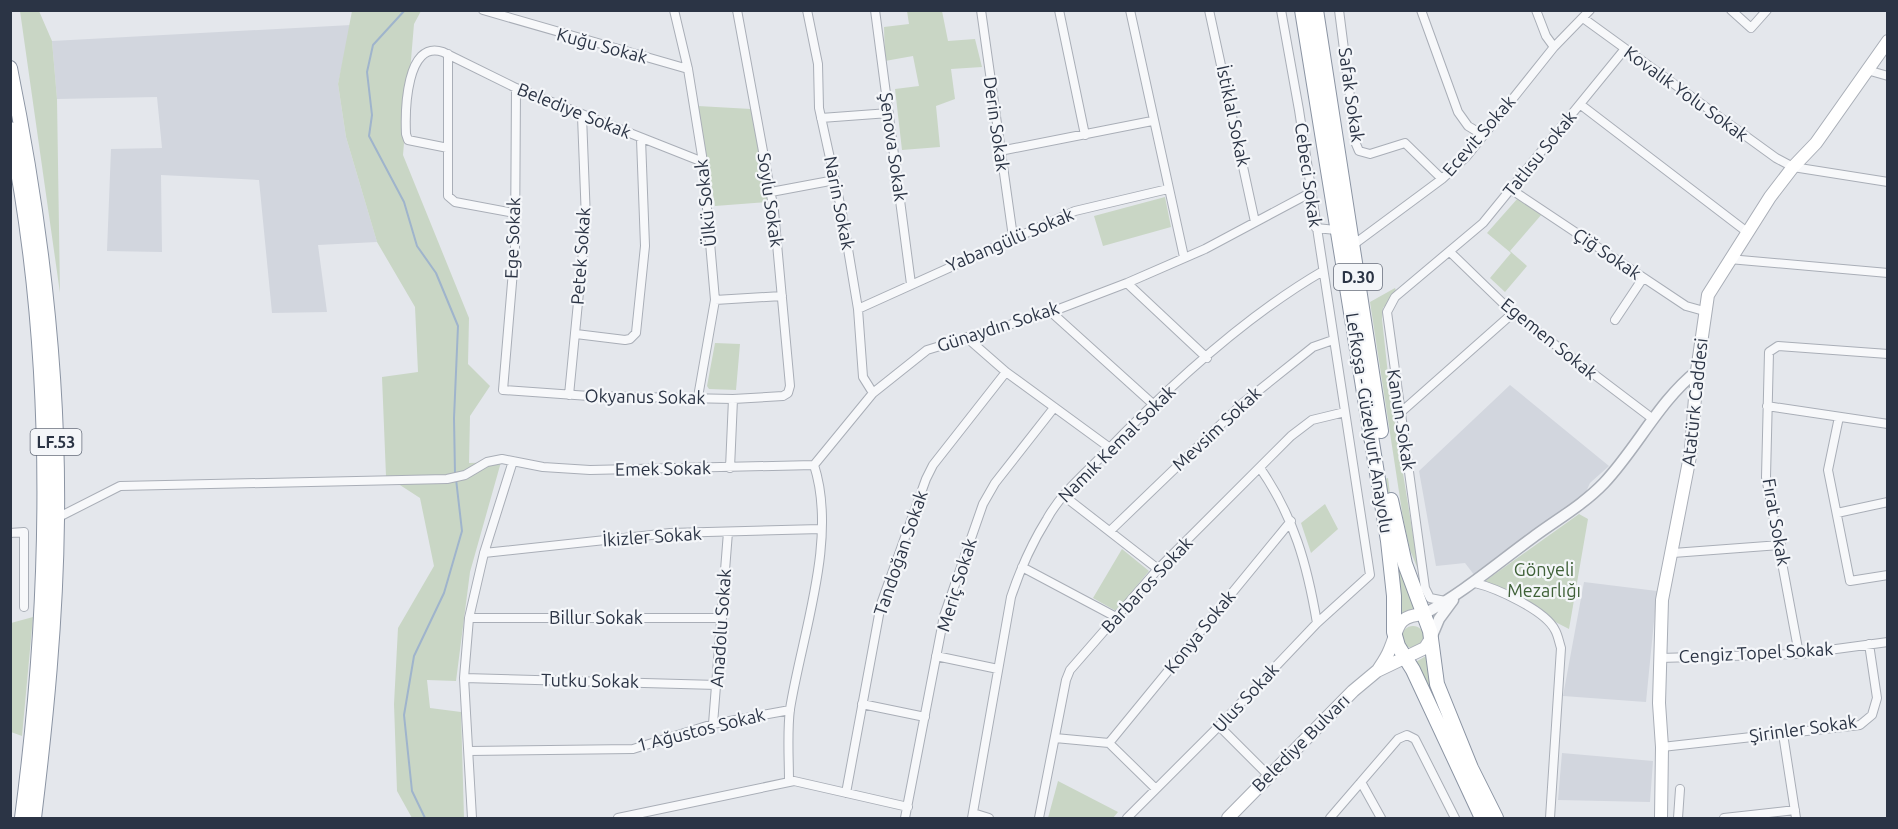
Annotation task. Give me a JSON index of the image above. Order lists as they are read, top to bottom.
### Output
{
  "streets": {
    "highway": ["D.30", "Lefkoşa - Güzelyurt Anayolu", "LF.53"],
    "main road": ["Atatürk Caddesi", "Belediye Bulvarı"],
    "street": [
      "Kuğu Sokak",
      "Kovalık Yolu Sokak",
      "Safak Sokak",
      "Belediye Sokak",
      "İstiklal Sokak",
      "Derin Sokak",
      "Ecevit Sokak",
      "Şenova Sokak",
      "Tatlısu Sokak",
      "Cebeci Sokak",
      "Soylu Sokak",
      "Ülkü Sokak",
      "Narin Sokak",
      "Ege Sokak",
      "Yabangülü Sokak",
      "Çiğ Sokak",
      "Petek Sokak",
      "Günaydın Sokak",
      "Egemen Sokak",
      "Okyanus Sokak",
      "Kanun Sokak",
      "Mevsim Sokak",
      "Namık Kemal Sokak",
      "Emek Sokak",
      "Fırat Sokak",
      "İkizler Sokak",
      "Tandoğan Sokak",
      "Meriç Sokak",
      "Barbaros Sokak",
      "Billur Sokak",
      "Anadolu Sokak",
      "Konya Sokak",
      "Cengiz Topel Sokak",
      "Tutku Sokak",
      "Ulus Sokak",
      "Şirinler Sokak",
      "1 Ağustos Sokak"
    ]
  },
  "crossings": [
    ["Kuğu Sokak", "Ülkü Sokak"],
    ["Kovalık Yolu Sokak", "Ecevit Sokak"],
    ["Kovalık Yolu Sokak", "Tatlısu Sokak"],
    ["Kovalık Yolu Sokak", "Atatürk Caddesi"],
    ["Safak Sokak", "Ecevit Sokak"],
    ["Belediye Sokak", "Ülkü Sokak"],
    ["Belediye Sokak", "Ege Sokak"],
    ["Belediye Sokak", "Petek Sokak"],
    ["İstiklal Sokak", "Günaydın Sokak"],
    ["Derin Sokak", "Yabangülü Sokak"],
    ["Ecevit Sokak", "Lefkoşa - Güzelyurt Anayolu"],
    ["Şenova Sokak", "Yabangülü Sokak"],
    ["Tatlısu Sokak", "Çiğ Sokak"],
    ["Tatlısu Sokak", "Egemen Sokak"],
    ["Tatlısu Sokak", "Kanun Sokak"],
    ["Cebeci Sokak", "Günaydın Sokak"],
    ["Cebeci Sokak", "Mevsim Sokak"],
    ["Cebeci Sokak", "Namık Kemal Sokak"],
    ["Cebeci Sokak", "Barbaros Sokak"],
    ["Cebeci Sokak", "Ulus Sokak"],
    ["Soylu Sokak", "Okyanus Sokak"],
    ["Ülkü Sokak", "Okyanus Sokak"],
    ["Narin Sokak", "Yabangülü Sokak"],
    ["Narin Sokak", "Günaydın Sokak"],
    ["Ege Sokak", "Okyanus Sokak"],
    ["Çiğ Sokak", "Atatürk Caddesi"],
    ["Petek Sokak", "Okyanus Sokak"],
    ["Günaydın Sokak", "Emek Sokak"],
    ["Egemen Sokak", "Kanun Sokak"],
    ["Atatürk Caddesi", "Cengiz Topel Sokak"],
    ["Atatürk Caddesi", "Şirinler Sokak"],
    ["Lefkoşa - Güzelyurt Anayolu", "Belediye Bulvarı"],
    ["LF.53", "Emek Sokak"],
    ["Fırat Sokak", "Cengiz Topel Sokak"],
    ["İkizler Sokak", "Anadolu Sokak"],
    ["Billur Sokak", "Anadolu Sokak"],
    ["Anadolu Sokak", "Tutku Sokak"],
    ["Anadolu Sokak", "1 Ağustos Sokak"],
    ["Cengiz Topel Sokak", "Şirinler Sokak"]
  ],
  "parks": ["Gönyeli Mezarlığı"]
}
